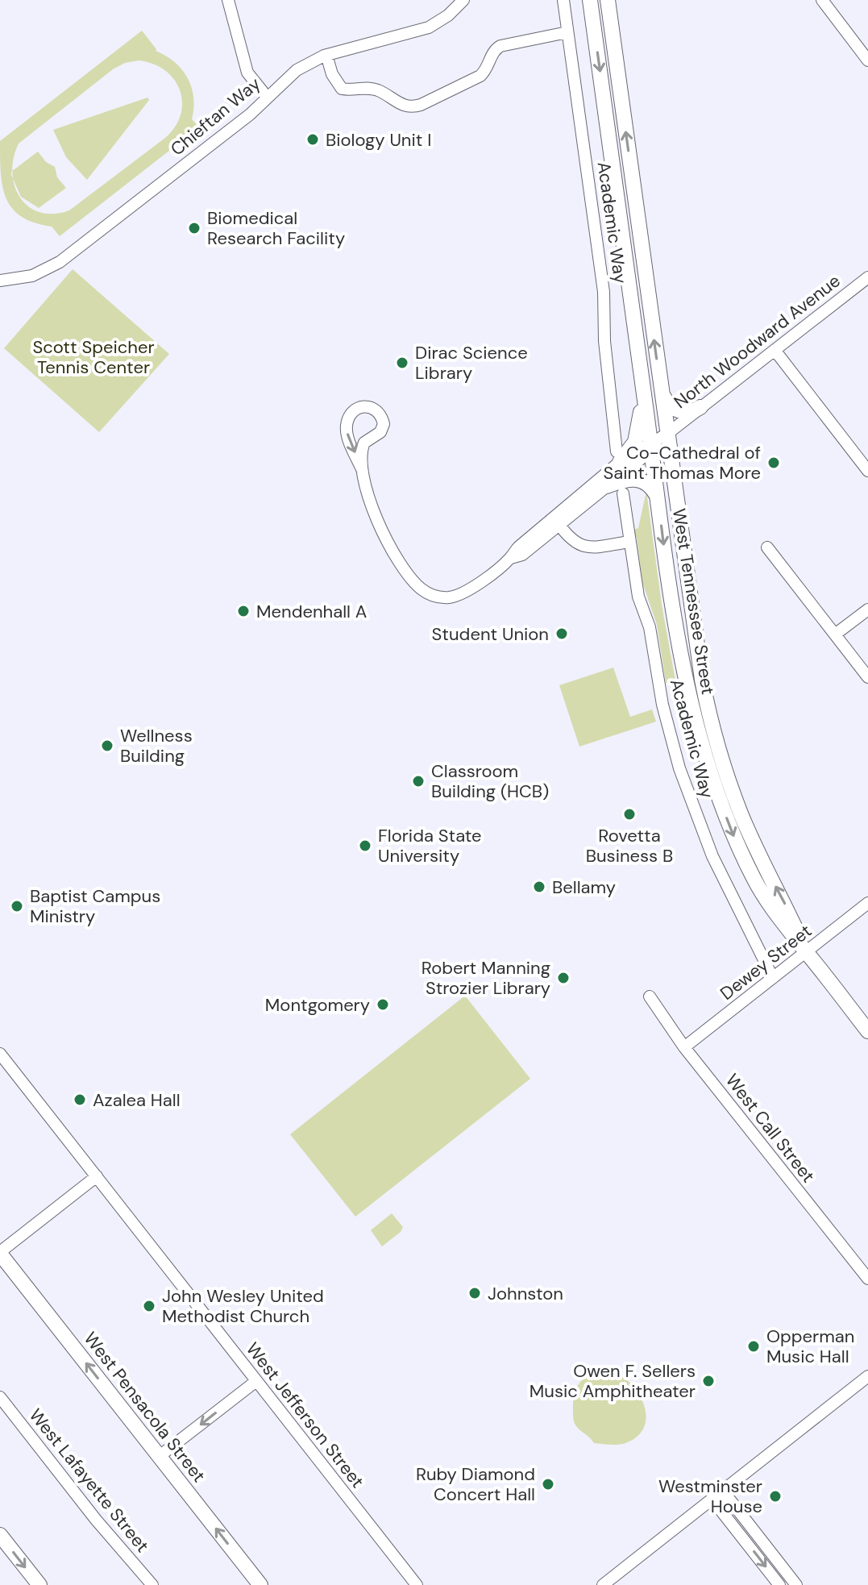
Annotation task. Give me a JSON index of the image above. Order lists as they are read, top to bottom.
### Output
{
  "streets": {
    "main road": ["West Tennessee Street", "West Pensacola Street"],
    "street": [
      "Chieftan Way",
      "Academic Way",
      "North Woodward Avenue",
      "Dewey Street",
      "West Call Street",
      "West Jefferson Street",
      "West Lafayette Street"
    ]
  },
  "crossings": [
    ["Academic Way", "North Woodward Avenue"],
    ["Academic Way", "Dewey Street"],
    ["North Woodward Avenue", "West Tennessee Street"],
    ["West Tennessee Street", "Dewey Street"],
    ["Dewey Street", "West Call Street"]
  ],
  "one_way": ["West Pensacola Street"],
  "parks": ["Scott Speicher Tennis Center"],
  "places": [
    "Biology Unit I",
    "Biomedical Research Facility",
    "Dirac Science Library",
    "Co-Cathedral of Saint Thomas More",
    "Mendenhall A",
    "Student Union",
    "Wellness Building",
    "Classroom Building (HCB)",
    "Rovetta Business B",
    "Florida State University",
    "Bellamy",
    "Baptist Campus Ministry",
    "Robert Manning Strozier Library",
    "Montgomery",
    "Azalea Hall",
    "Johnston",
    "John Wesley United Methodist Church",
    "Opperman Music Hall",
    "Owen F. Sellers Music Amphitheater",
    "Ruby Diamond Concert Hall",
    "Westminster House"
  ]
}
